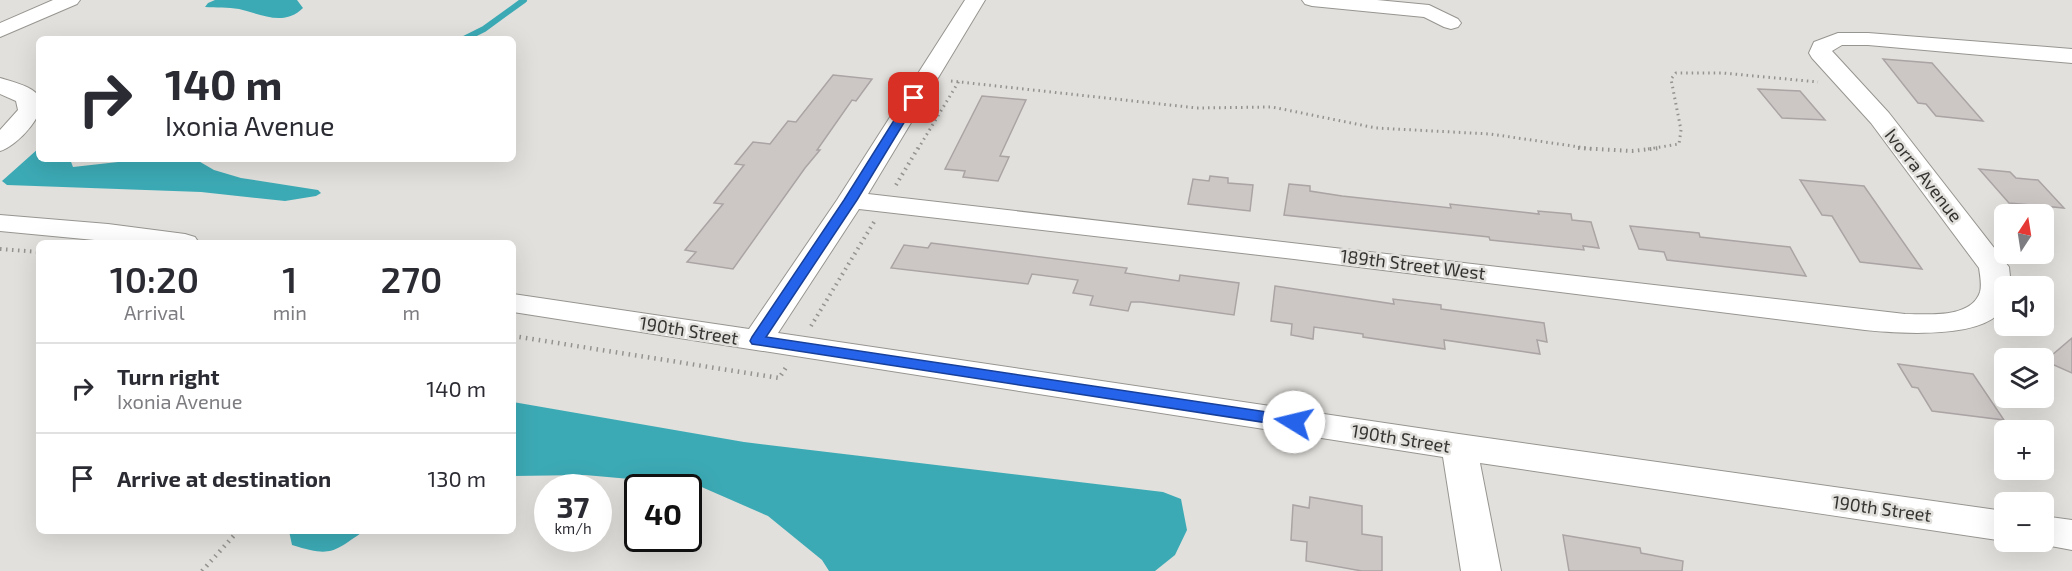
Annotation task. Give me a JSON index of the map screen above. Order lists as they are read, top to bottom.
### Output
{
  "streets": {
    "street": ["Ivorra Avenue", "189th Street West", "190th Street"]
  },
  "crossings": [
    ["Ivorra Avenue", "189th Street West"]
  ],
  "north": "top",
  "page": {
    "turn": ["140 m", "Ixonia Avenue"],
    "map_buttons": ["+", "−"],
    "eta": [
      "10:20",
      "Arrival",
      "1",
      "min",
      "270",
      "m"
    ],
    "list": [
      {
        "name": "Turn right",
        "note": "Ixonia Avenue",
        "value": "140 m"
      },
      {
        "name": "Arrive at destination",
        "value": "130 m"
      }
    ],
    "speed": "37 km/h",
    "limit": "40"
  }
}
